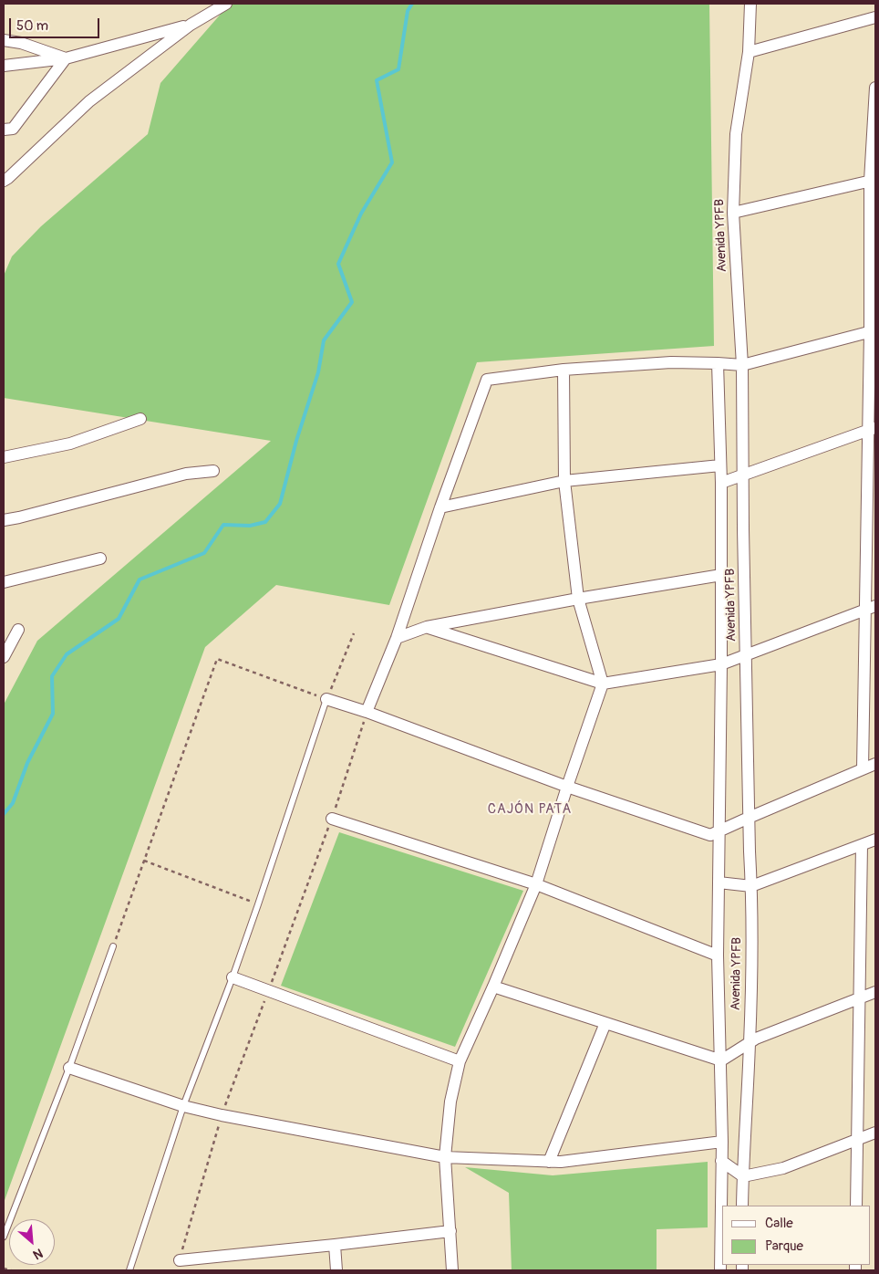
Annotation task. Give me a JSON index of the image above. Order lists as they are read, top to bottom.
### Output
{
  "streets": {
    "street": ["Avenida YPFB"]
  },
  "districts": ["CAJÓN PATA"],
  "legend": ["Calle", "Parque"],
  "scale_bar": "50 m",
  "north": "bottom right"
}
